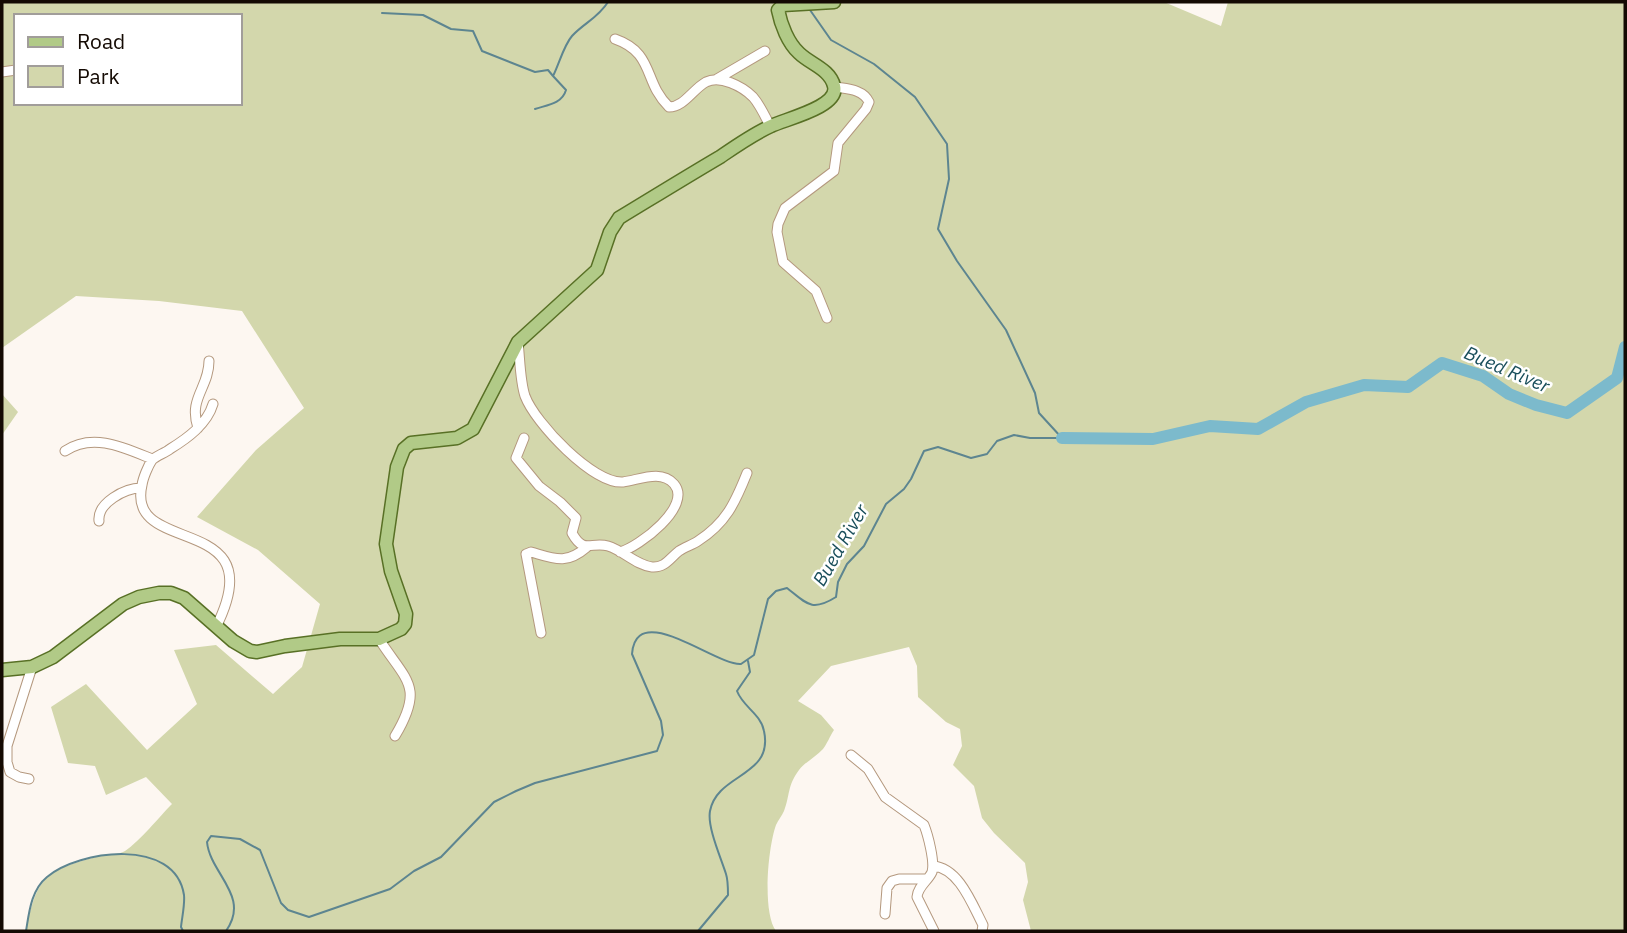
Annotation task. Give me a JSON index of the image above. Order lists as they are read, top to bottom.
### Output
{
  "water": ["Bued River"],
  "legend": ["Road", "Park"]
}
